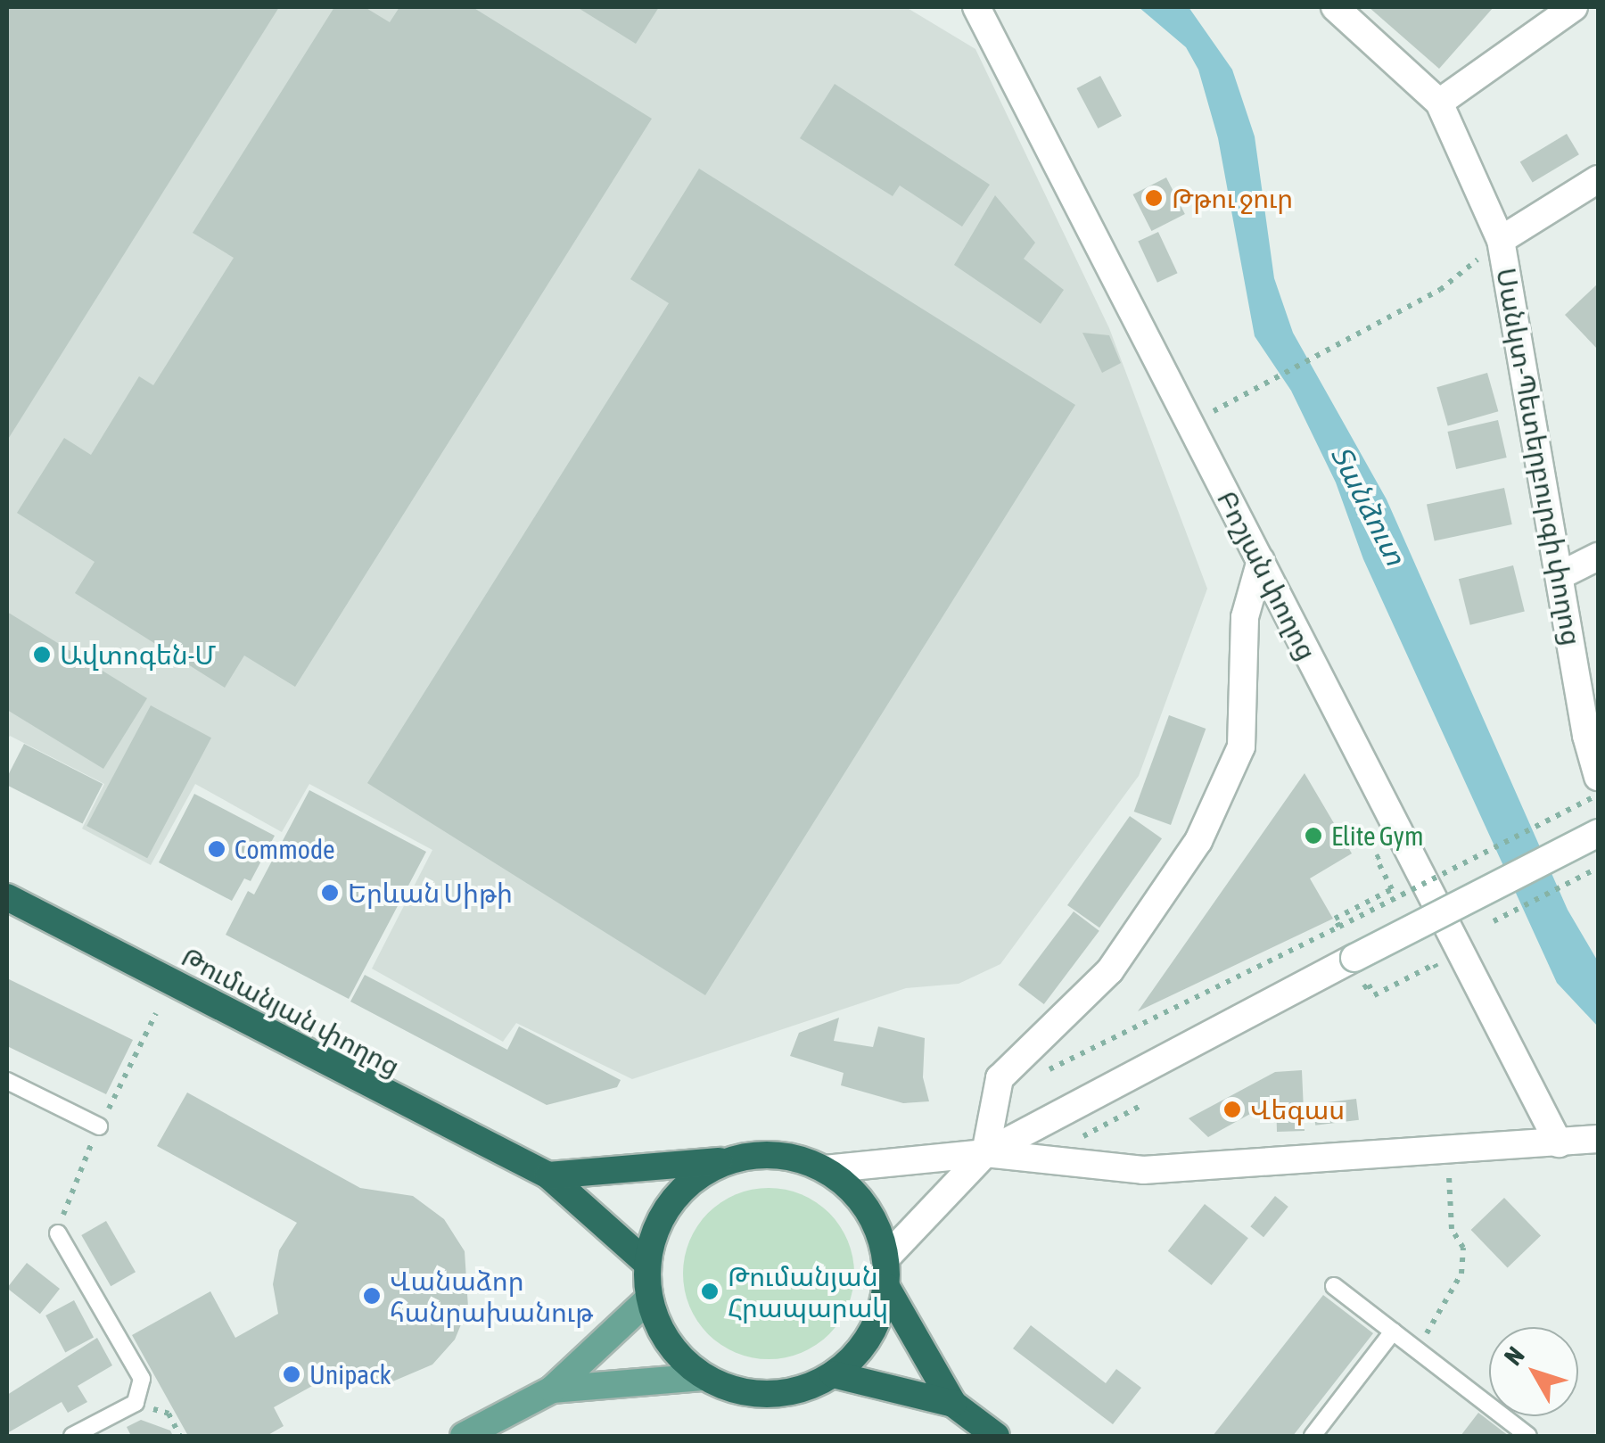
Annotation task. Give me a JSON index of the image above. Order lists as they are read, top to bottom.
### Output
{
  "streets": {
    "highway": ["Թումանյան փողոց"],
    "street": ["Սանկտ-Պետերբուրգի փողոց", "Բոշյան փողոց"]
  },
  "water": ["Տանձուտ"],
  "places": [
    "Թթու ջուր",
    "Ավտոգեն-Մ",
    "Elite Gym",
    "Commode",
    "Երևան Սիթի",
    "Վեգաս",
    "Թումանյան Հրապարակ",
    "Վանաձոր հանրախանութ",
    "Unipack"
  ],
  "north": "top left"
}
